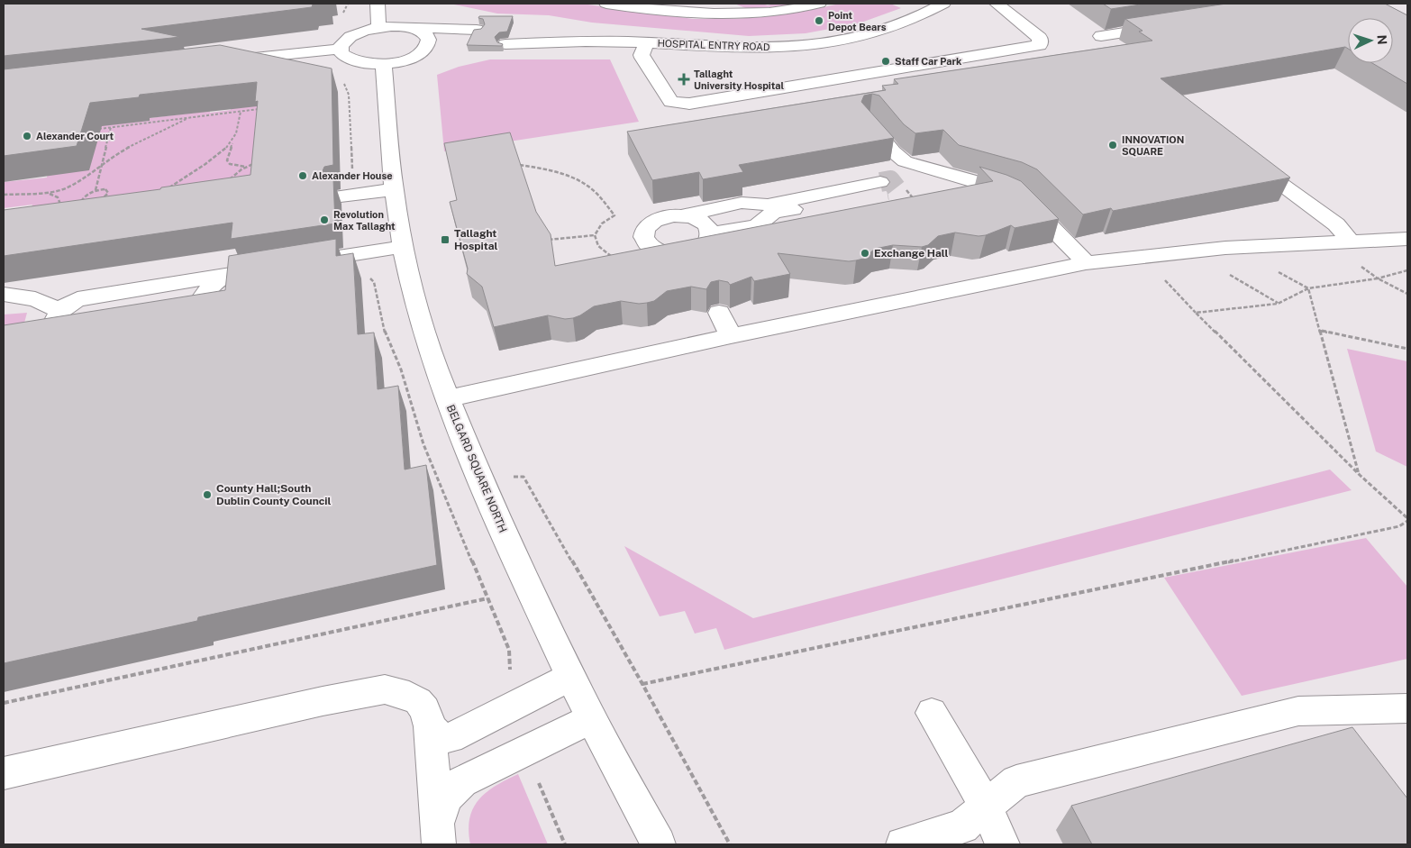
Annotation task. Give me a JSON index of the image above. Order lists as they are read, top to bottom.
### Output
{
  "streets": {
    "street": ["HOSPITAL ENTRY ROAD", "BELGARD SQUARE NORTH"]
  },
  "places": {
    "other": [
      "Point Depot Bears",
      "Staff Car Park",
      "Alexander Court",
      "INNOVATION SQUARE",
      "Alexander House",
      "Revolution Max Tallaght",
      "Exchange Hall",
      "County Hall;South Dublin County Council"
    ],
    "health": ["Tallaght University Hospital"],
    "transit": ["Tallaght Hospital"]
  },
  "north": "right"
}
